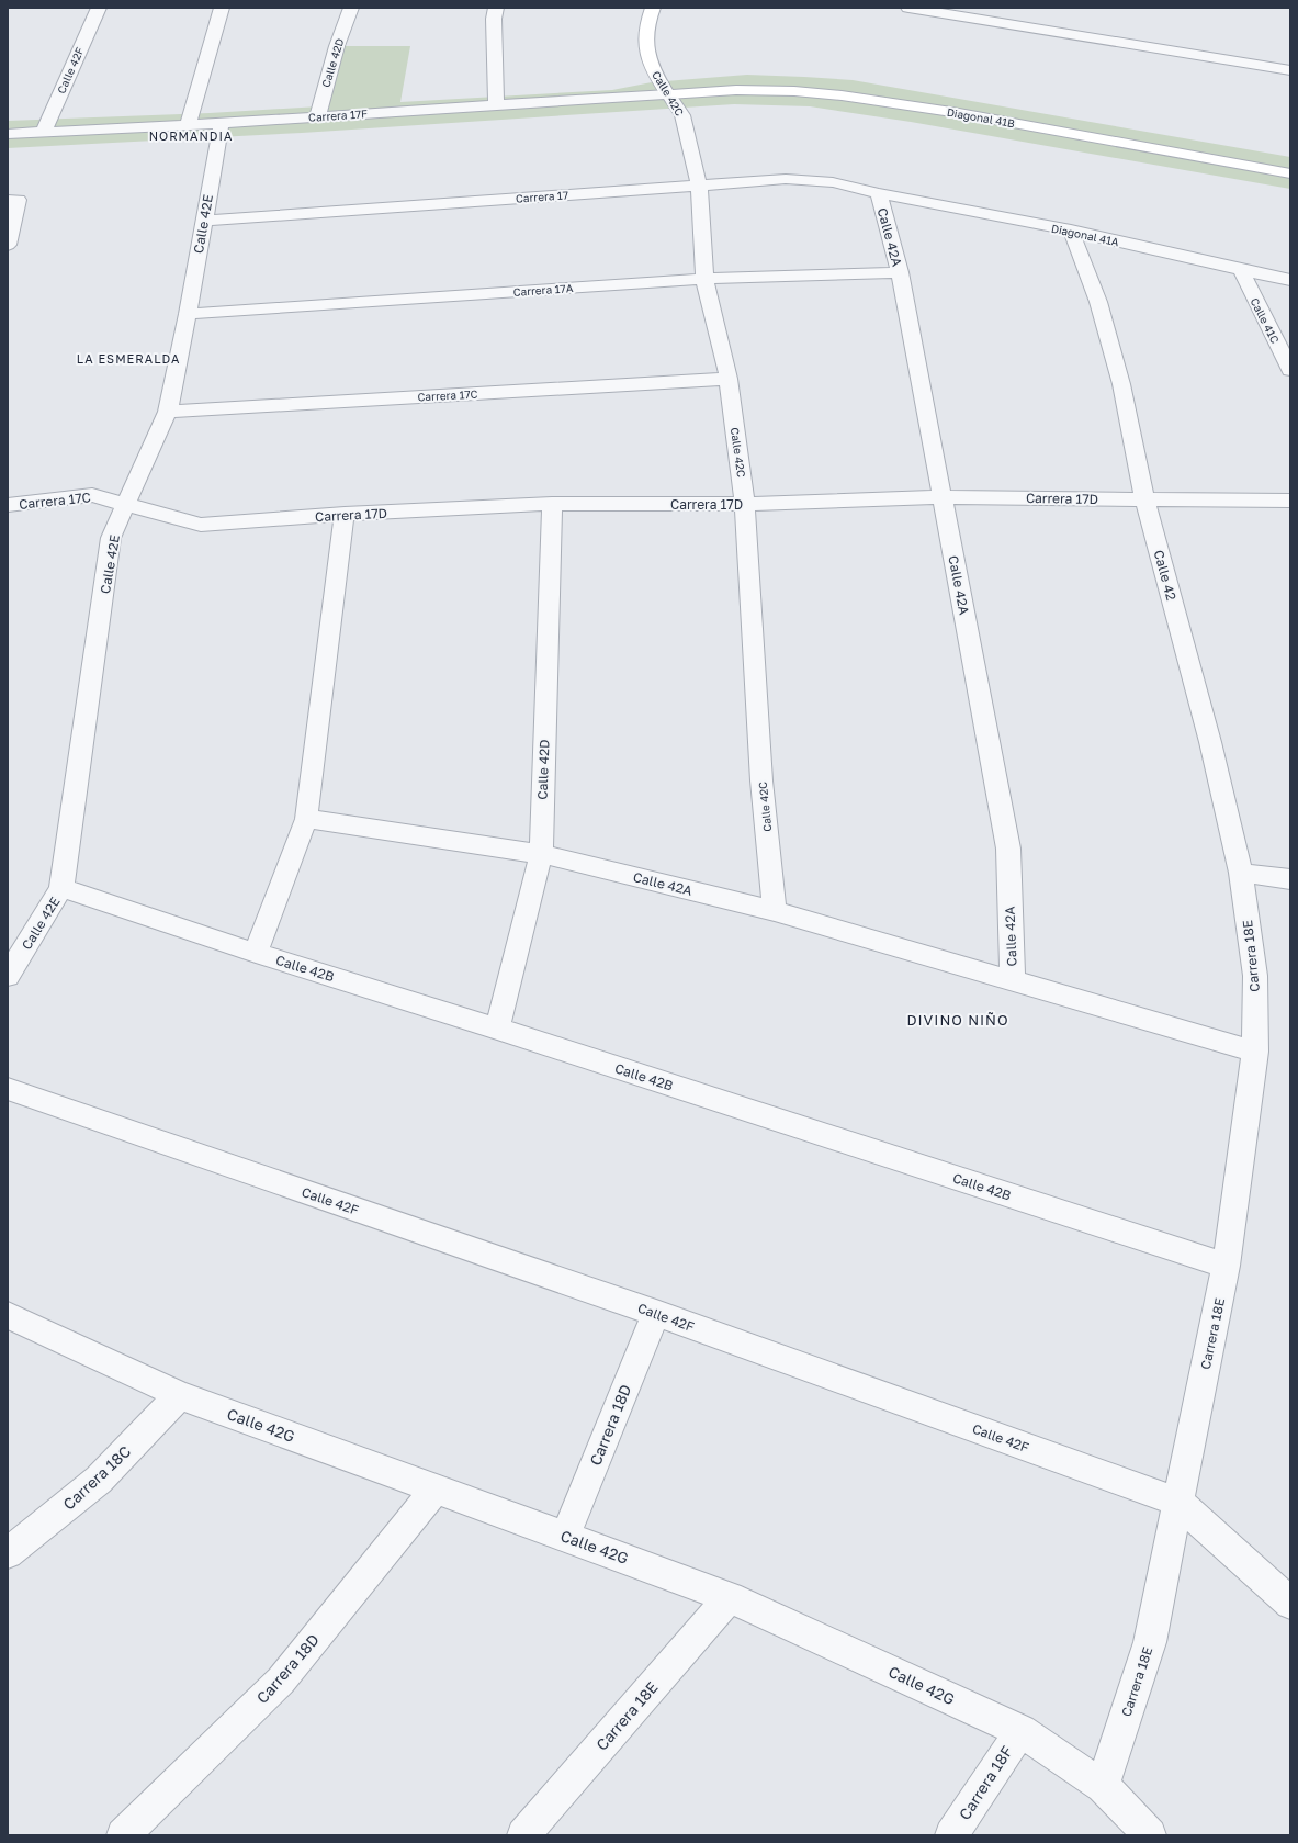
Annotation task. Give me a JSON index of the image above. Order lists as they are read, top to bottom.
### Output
{
  "streets": {
    "street": [
      "Calle 42D",
      "Calle 42F",
      "Calle 42C",
      "Carrera 17F",
      "Diagonal 41B",
      "Carrera 17",
      "Calle 42E",
      "Diagonal 41A",
      "Calle 42A",
      "Carrera 17A",
      "Calle 41C",
      "Carrera 17C",
      "Carrera 17D",
      "Calle 42",
      "Carrera 18E",
      "Calle 42B",
      "Calle 42G",
      "Carrera 18D",
      "Carrera 18C",
      "Carrera 18F"
    ]
  },
  "crossings": [
    ["Calle 42D", "Carrera 17F"],
    ["Calle 42D", "Calle 42A"],
    ["Calle 42D", "Carrera 17D"],
    ["Calle 42D", "Calle 42B"],
    ["Calle 42F", "Carrera 17F"],
    ["Calle 42F", "Carrera 18E"],
    ["Calle 42F", "Carrera 18D"],
    ["Calle 42C", "Carrera 17F"],
    ["Calle 42C", "Diagonal 41B"],
    ["Calle 42C", "Carrera 17"],
    ["Calle 42C", "Calle 42A"],
    ["Calle 42C", "Carrera 17A"],
    ["Calle 42C", "Carrera 17C"],
    ["Calle 42C", "Carrera 17D"],
    ["Carrera 17F", "Diagonal 41B"],
    ["Carrera 17F", "Calle 42E"],
    ["Carrera 17", "Calle 42E"],
    ["Carrera 17", "Diagonal 41A"],
    ["Carrera 17", "Calle 42A"],
    ["Calle 42E", "Carrera 17A"],
    ["Calle 42E", "Carrera 17C"],
    ["Calle 42E", "Carrera 17D"],
    ["Calle 42E", "Calle 42B"],
    ["Diagonal 41A", "Calle 42A"],
    ["Diagonal 41A", "Calle 41C"],
    ["Diagonal 41A", "Calle 42"],
    ["Calle 42A", "Carrera 17A"],
    ["Calle 42A", "Carrera 17D"],
    ["Calle 42A", "Carrera 18E"],
    ["Carrera 17C", "Carrera 17D"],
    ["Carrera 17D", "Calle 42"],
    ["Calle 42", "Carrera 18E"],
    ["Carrera 18E", "Calle 42B"],
    ["Carrera 18E", "Calle 42G"],
    ["Calle 42G", "Carrera 18D"],
    ["Calle 42G", "Carrera 18C"],
    ["Calle 42G", "Carrera 18F"]
  ],
  "districts": ["NORMANDIA", "LA ESMERALDA", "DIVINO NIÑO"]
}
